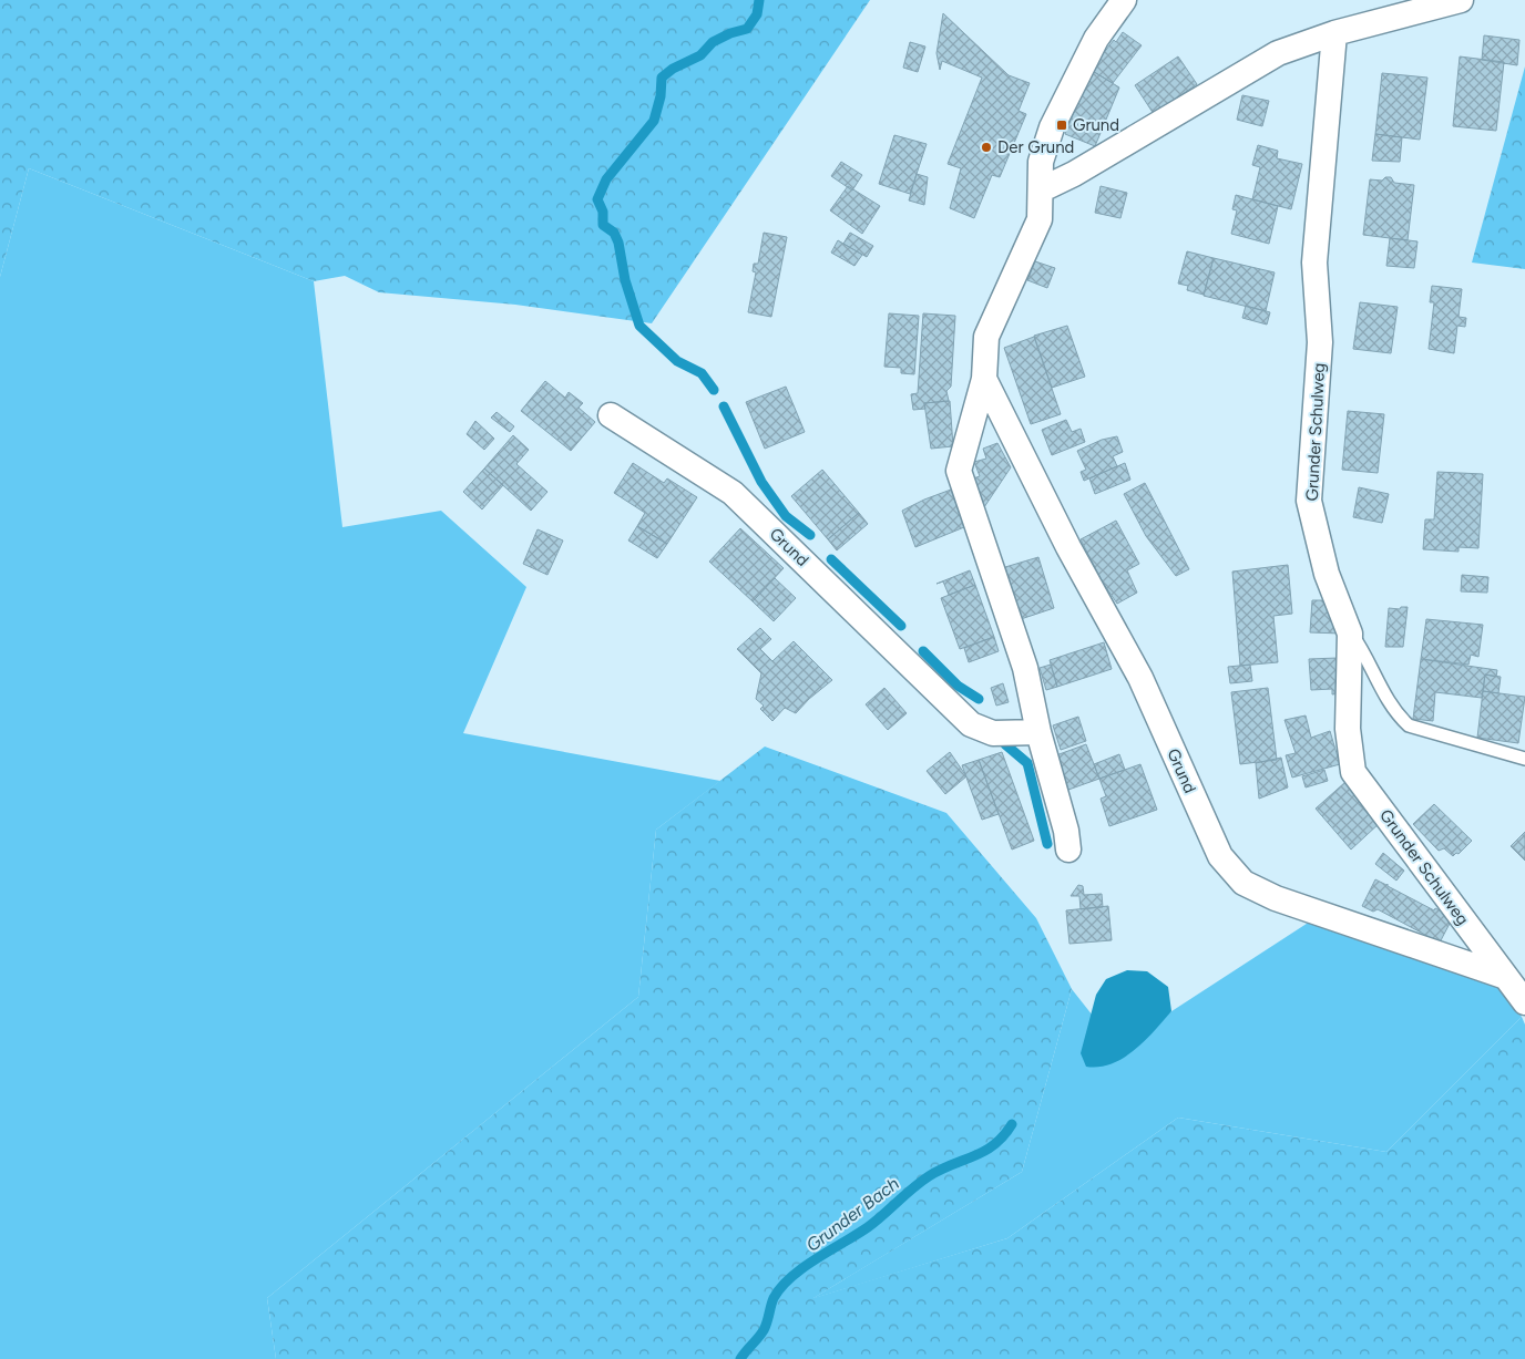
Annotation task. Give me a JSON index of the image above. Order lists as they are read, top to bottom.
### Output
{
  "streets": {
    "street": ["Grunder Schulweg", "Grund"]
  },
  "crossings": [
    ["Grunder Schulweg", "Grund"]
  ],
  "water": ["Grunder Bach"],
  "places": {
    "transit": ["Grund"],
    "other": ["Der Grund"]
  }
}
